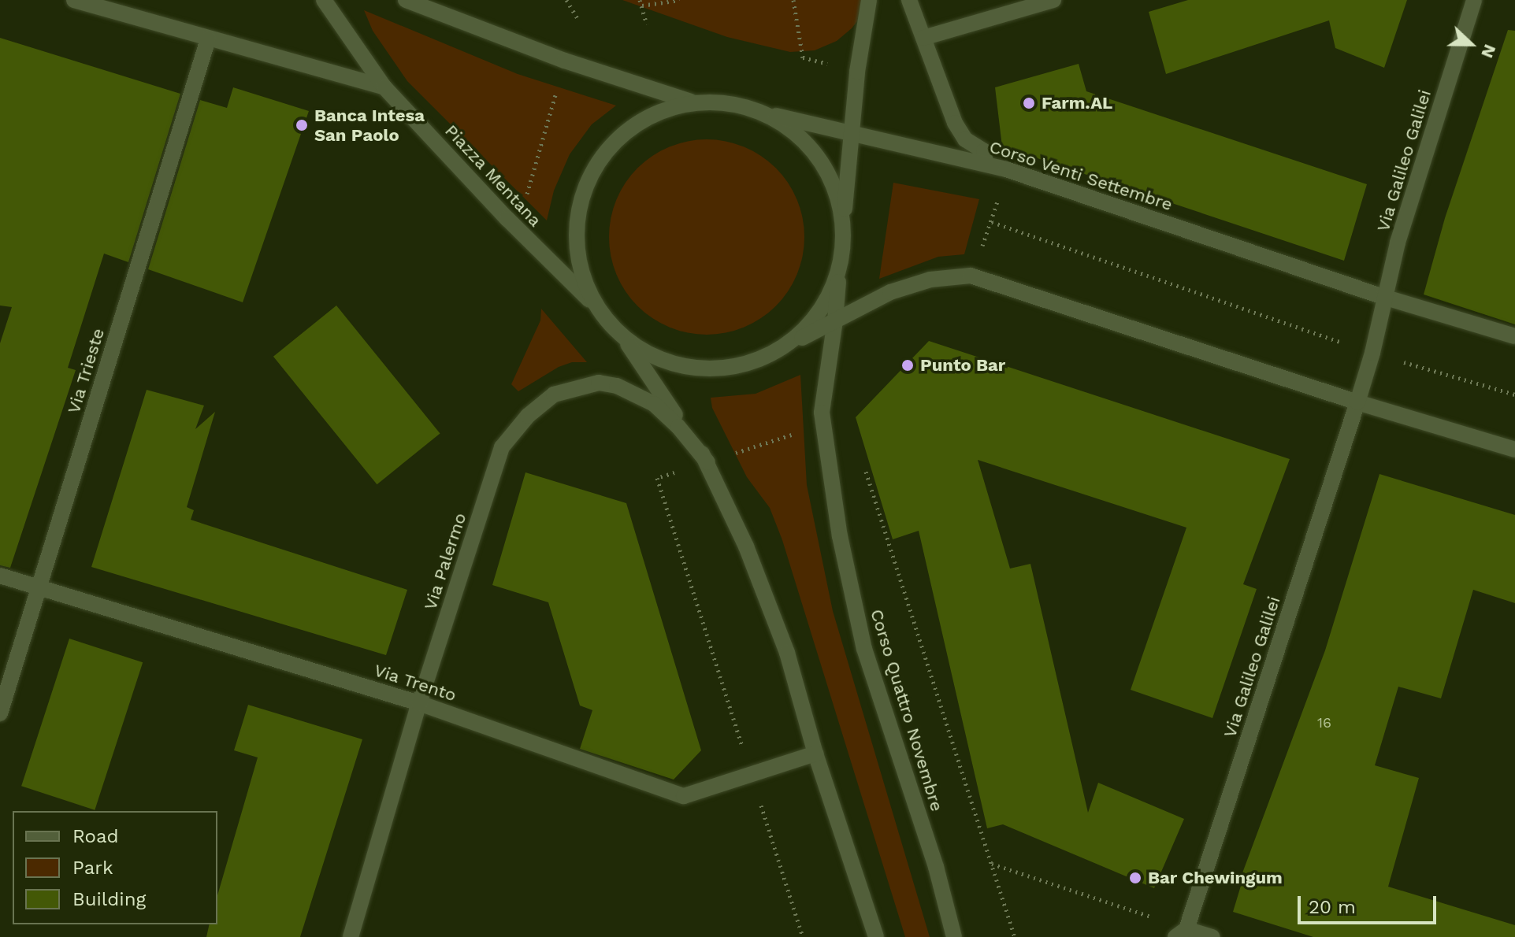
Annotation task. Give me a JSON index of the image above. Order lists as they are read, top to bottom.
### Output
{
  "streets": {
    "street": [
      "Via Galileo Galilei",
      "Piazza Mentana",
      "Corso Venti Settembre",
      "Via Trieste",
      "Via Palermo",
      "Via Trento",
      "Corso Quattro Novembre"
    ]
  },
  "crossings": [
    ["Via Galileo Galilei", "Corso Venti Settembre"],
    ["Via Trieste", "Via Trento"],
    ["Via Palermo", "Via Trento"]
  ],
  "places": [
    "Farm.AL",
    "Banca Intesa San Paolo",
    "Punto Bar",
    "Bar Chewingum"
  ],
  "house_numbers": ["16"],
  "legend": ["Road", "Park", "Building"],
  "scale_bar": "20 m",
  "north": "right"
}
